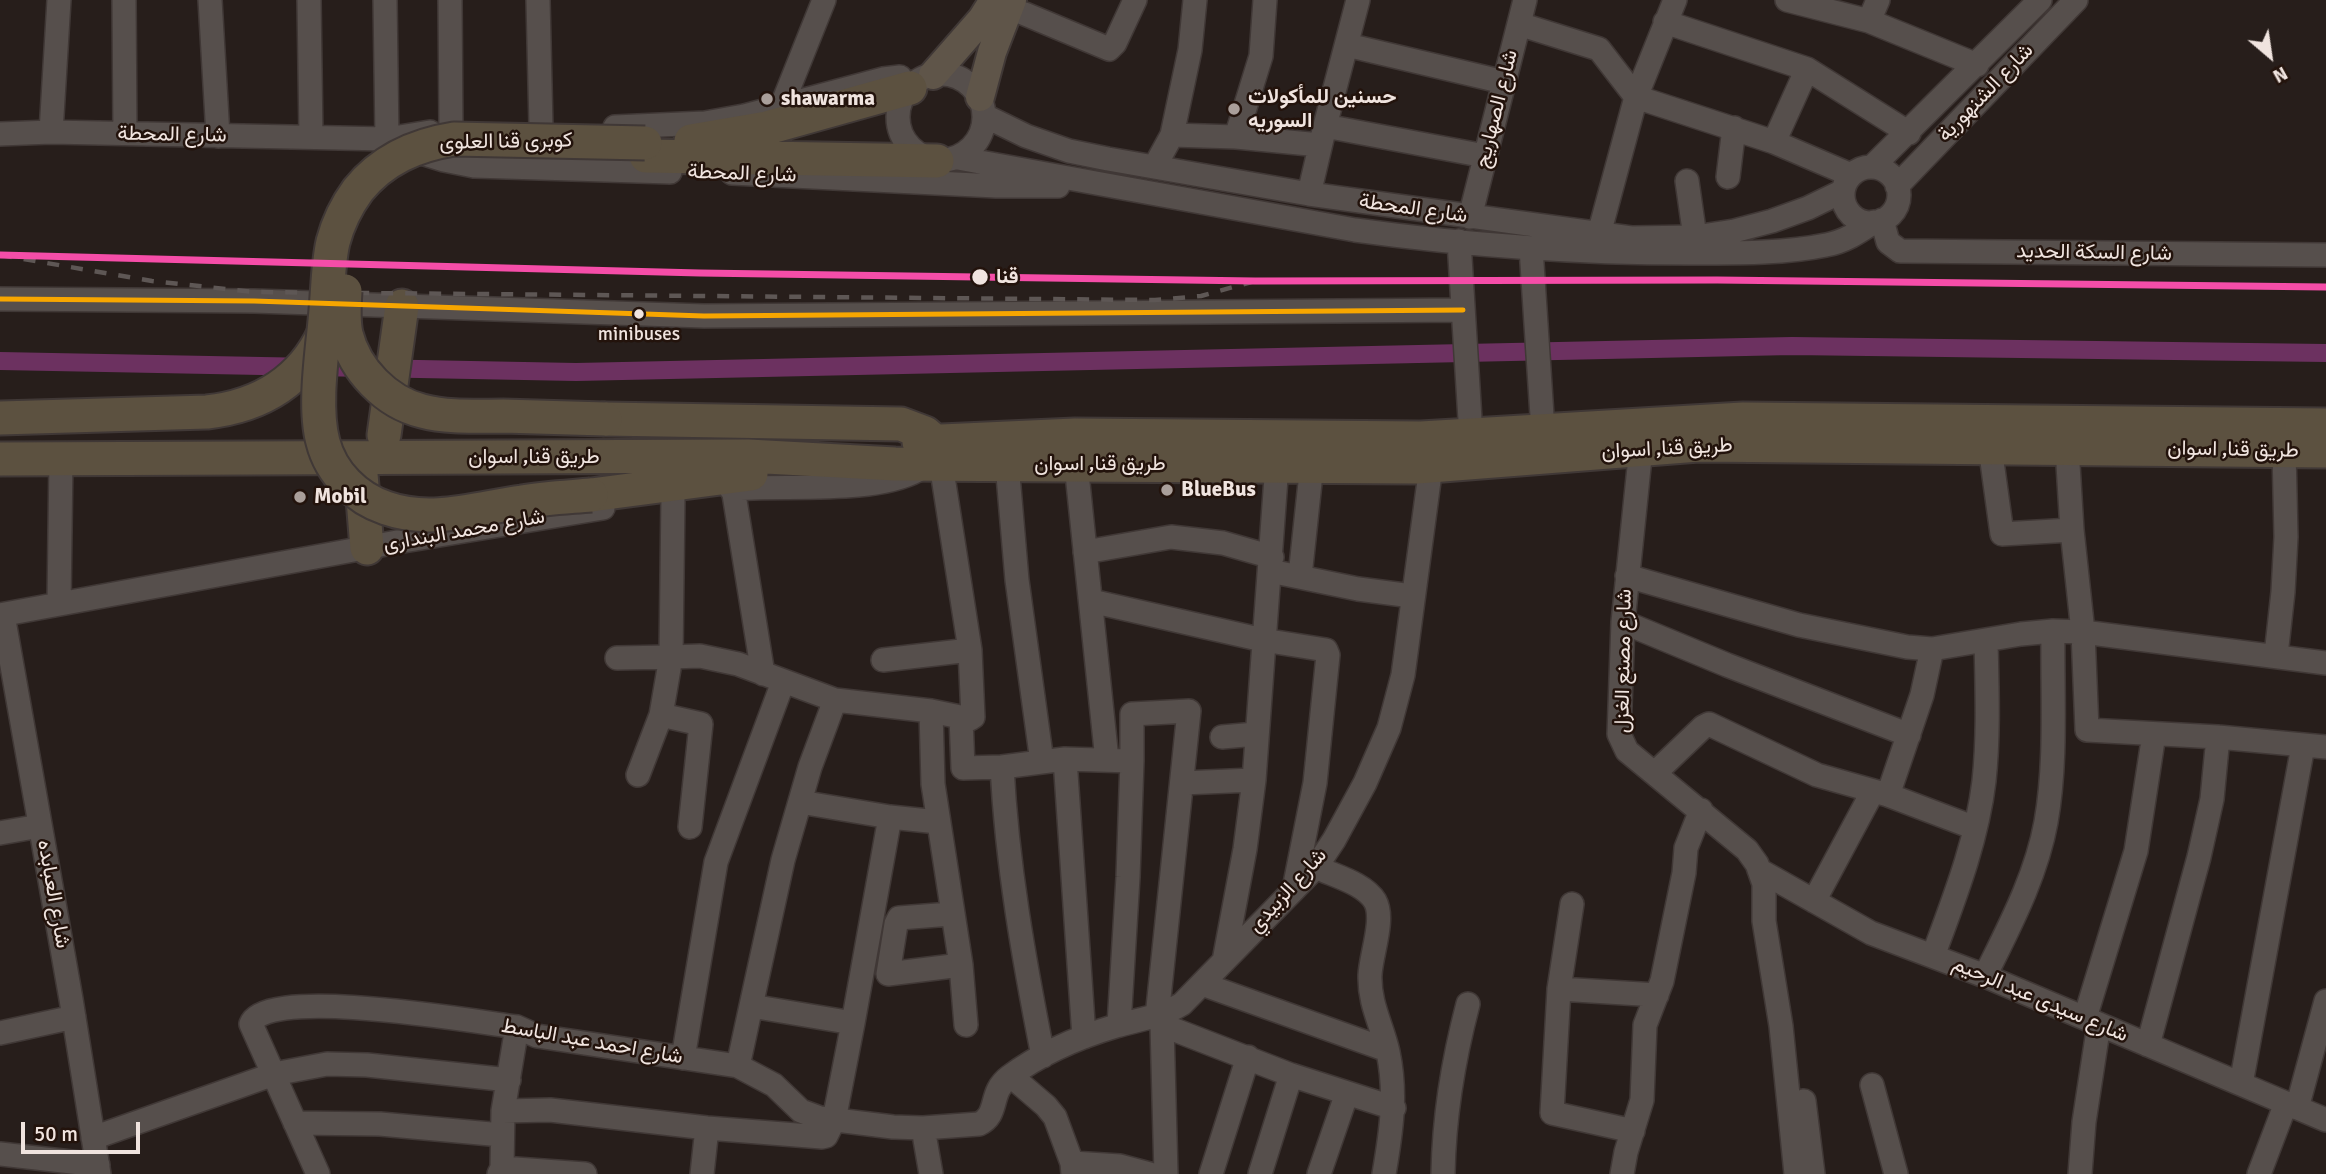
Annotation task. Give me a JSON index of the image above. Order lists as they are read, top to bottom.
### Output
{
  "streets": {
    "highway": ["كوبرى قنا العلوى", "طريق قنا, اسوان"],
    "street": [
      "شارع الشنهورية",
      "شارع الصهاريج",
      "شارع المحطة",
      "شارع السكة الحديد",
      "شارع محمد البندارى",
      "شارع مصنع الغزل",
      "شارع الزبيدي",
      "شارع العبابده",
      "شارع سيدى عبد الرحيم",
      "شارع احمد عبد الباسط"
    ]
  },
  "crossings": [
    ["شارع الشنهورية", "شارع المحطة"],
    ["شارع الشنهورية", "شارع السكة الحديد"],
    ["شارع الصهاريج", "شارع المحطة"],
    ["شارع المحطة", "كوبرى قنا العلوى"],
    ["شارع المحطة", "شارع السكة الحديد"],
    ["كوبرى قنا العلوى", "طريق قنا, اسوان"],
    ["كوبرى قنا العلوى", "شارع محمد البندارى"],
    ["طريق قنا, اسوان", "شارع محمد البندارى"],
    ["طريق قنا, اسوان", "شارع مصنع الغزل"],
    ["طريق قنا, اسوان", "شارع الزبيدي"],
    ["شارع محمد البندارى", "شارع العبابده"],
    ["شارع مصنع الغزل", "شارع سيدى عبد الرحيم"],
    ["شارع الزبيدي", "شارع احمد عبد الباسط"]
  ],
  "places": [
    "shawarma",
    "حسنين للمأكولات السوريه",
    "قنا",
    "minibuses",
    "BlueBus",
    "Mobil"
  ],
  "scale_bar": "50 m",
  "north": "bottom right"
}
